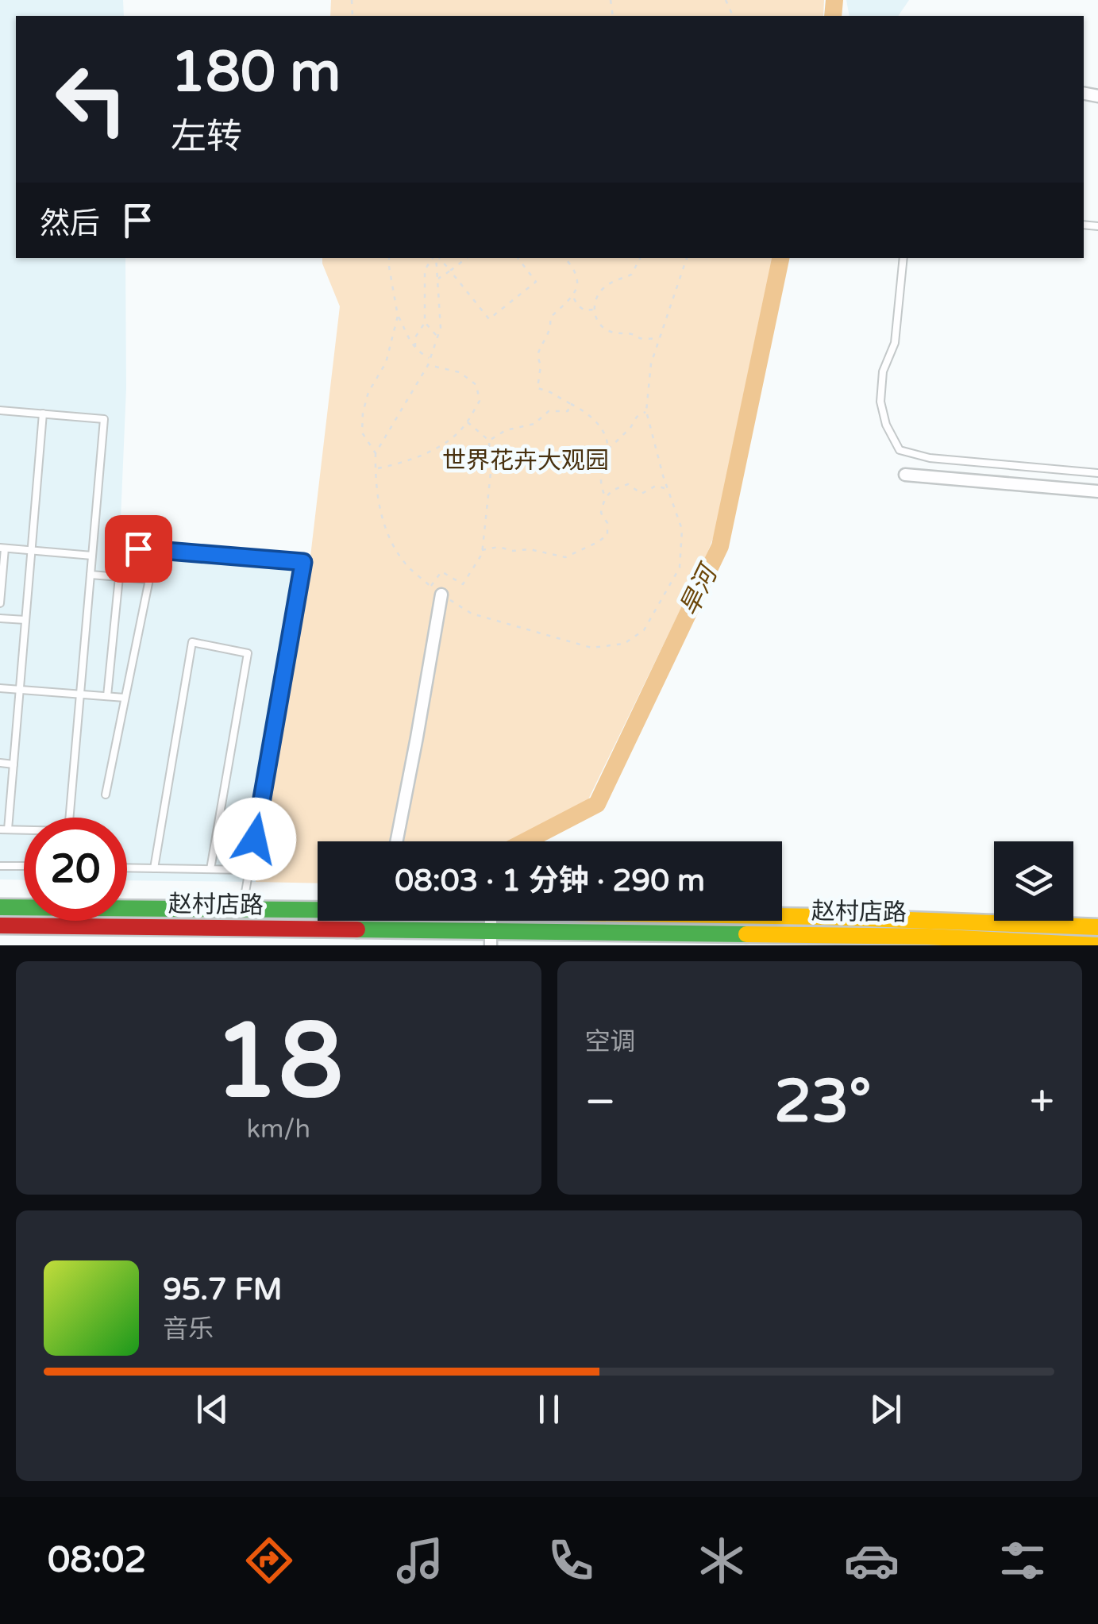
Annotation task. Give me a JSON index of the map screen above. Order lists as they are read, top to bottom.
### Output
{
  "streets": {
    "main road": ["赵村店路"]
  },
  "water": ["旱河"],
  "parks": ["世界花卉大观园"],
  "page": {
    "turn": ["180 m", "左转"],
    "then": "然后",
    "limit": "20",
    "trip": "08:03 · 1 分钟 · 290 m",
    "tile": [
      ["18", "km/h"],
      "空调"
    ],
    "heat": ["−", "23°", "+"],
    "song": ["95.7 FM", "音乐"],
    "tabs": "08:02"
  }
}
